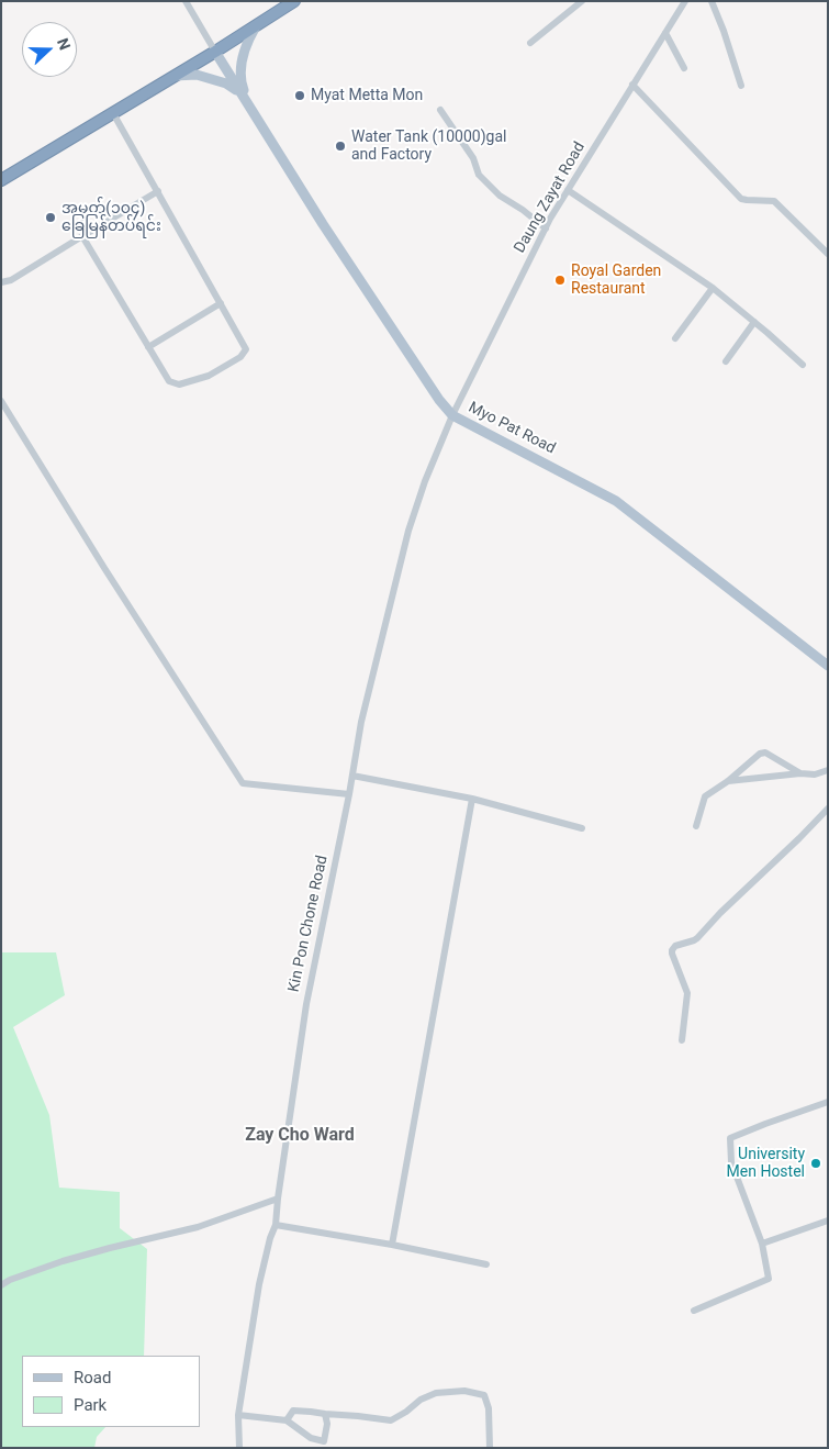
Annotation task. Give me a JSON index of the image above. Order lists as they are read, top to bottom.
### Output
{
  "streets": {
    "main road": ["Myo Pat Road"],
    "street": ["Daung Zayat Road", "Kin Pon Chone Road"]
  },
  "crossings": [
    ["Daung Zayat Road", "Myo Pat Road"],
    ["Daung Zayat Road", "Kin Pon Chone Road"],
    ["Myo Pat Road", "Kin Pon Chone Road"]
  ],
  "districts": ["Zay Cho Ward"],
  "places": [
    "Myat Metta Mon",
    "Water Tank (10000)gal and Factory",
    "အမှတ်(၁၀၄) ခြေမြန်တပ်ရင်း",
    "Royal Garden Restaurant",
    "University Men Hostel"
  ],
  "legend": ["Road", "Park"],
  "north": "right"
}
